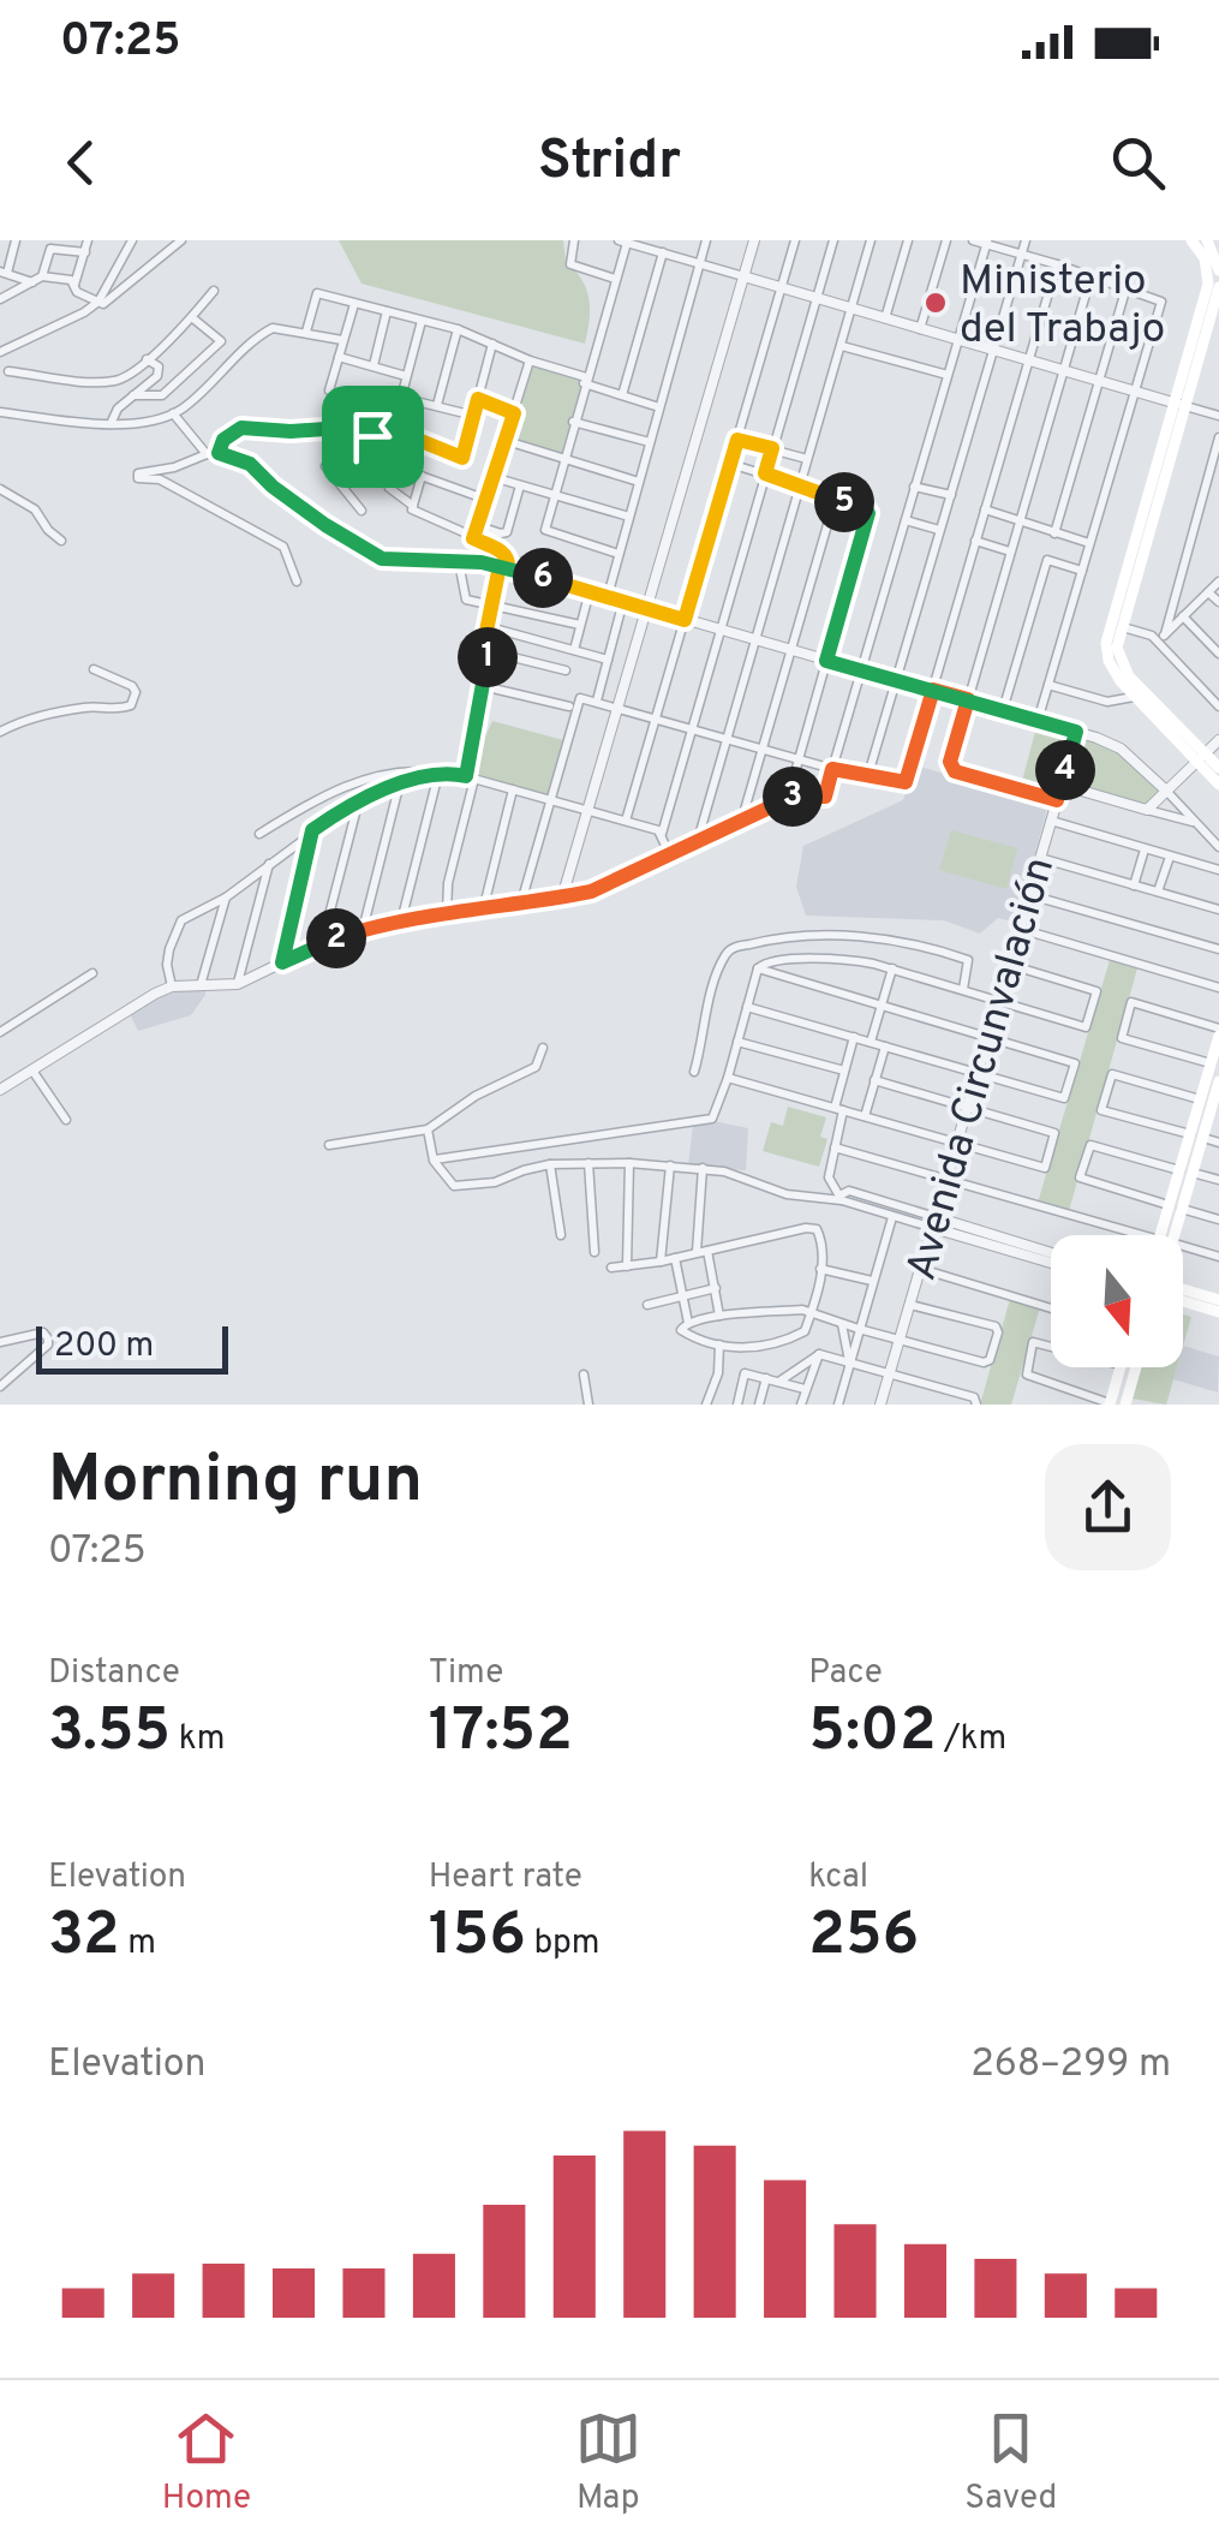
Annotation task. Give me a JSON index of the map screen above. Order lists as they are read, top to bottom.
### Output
{
  "streets": {
    "street": ["Avenida Circunvalación"]
  },
  "places": ["Ministerio del Trabajo"],
  "scale_bar": "200 m",
  "north": "bottom",
  "page": {
    "status": "07:25",
    "header": "Stridr",
    "pins": [
      "5",
      "6",
      "1",
      "4",
      "3",
      "2"
    ],
    "scale": "200 m",
    "heading": ["Morning run", "07:25"],
    "stats": [
      ["Distance", "3.55 km"],
      ["Time", "17:52"],
      ["Pace", "5:02 /km"],
      ["Elevation", "32 m"],
      ["Heart rate", "156 bpm"],
      ["kcal", "256"]
    ],
    "chart": ["Elevation", "268–299 m"],
    "tabs": ["Home", "Map", "Saved"]
  }
}
